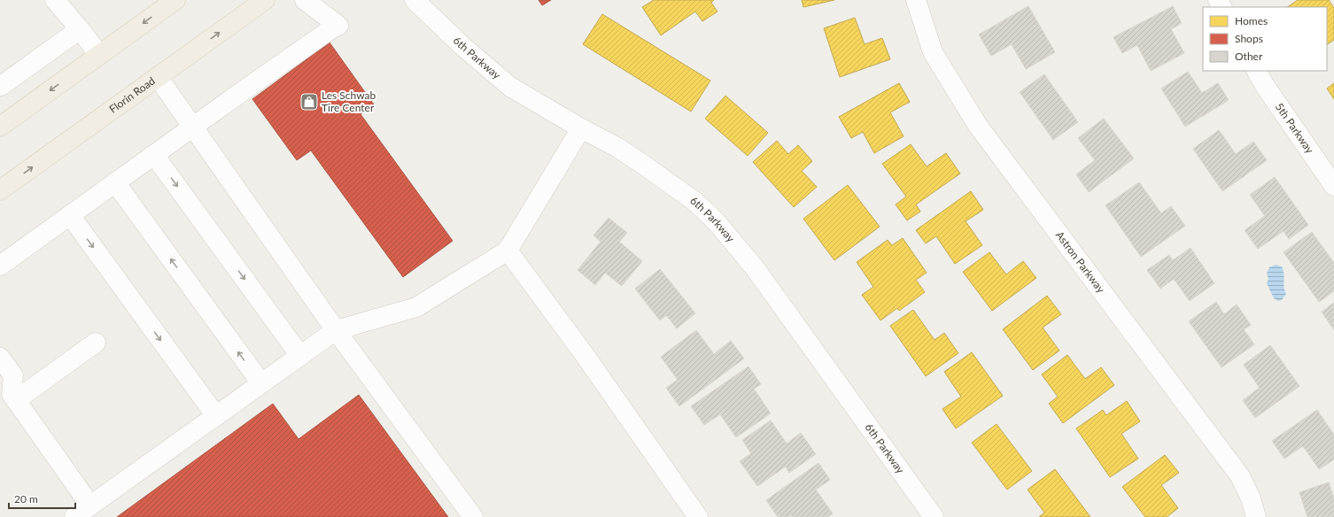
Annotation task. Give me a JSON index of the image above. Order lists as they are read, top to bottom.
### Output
{
  "streets": {
    "main road": ["Florin Road"],
    "street": ["6th Parkway", "5th Parkway", "Astron Parkway"]
  },
  "places": {
    "shop": ["Les Schwab Tire Center"]
  },
  "legend": ["Homes", "Shops", "Other"],
  "scale_bar": "20 m"
}
